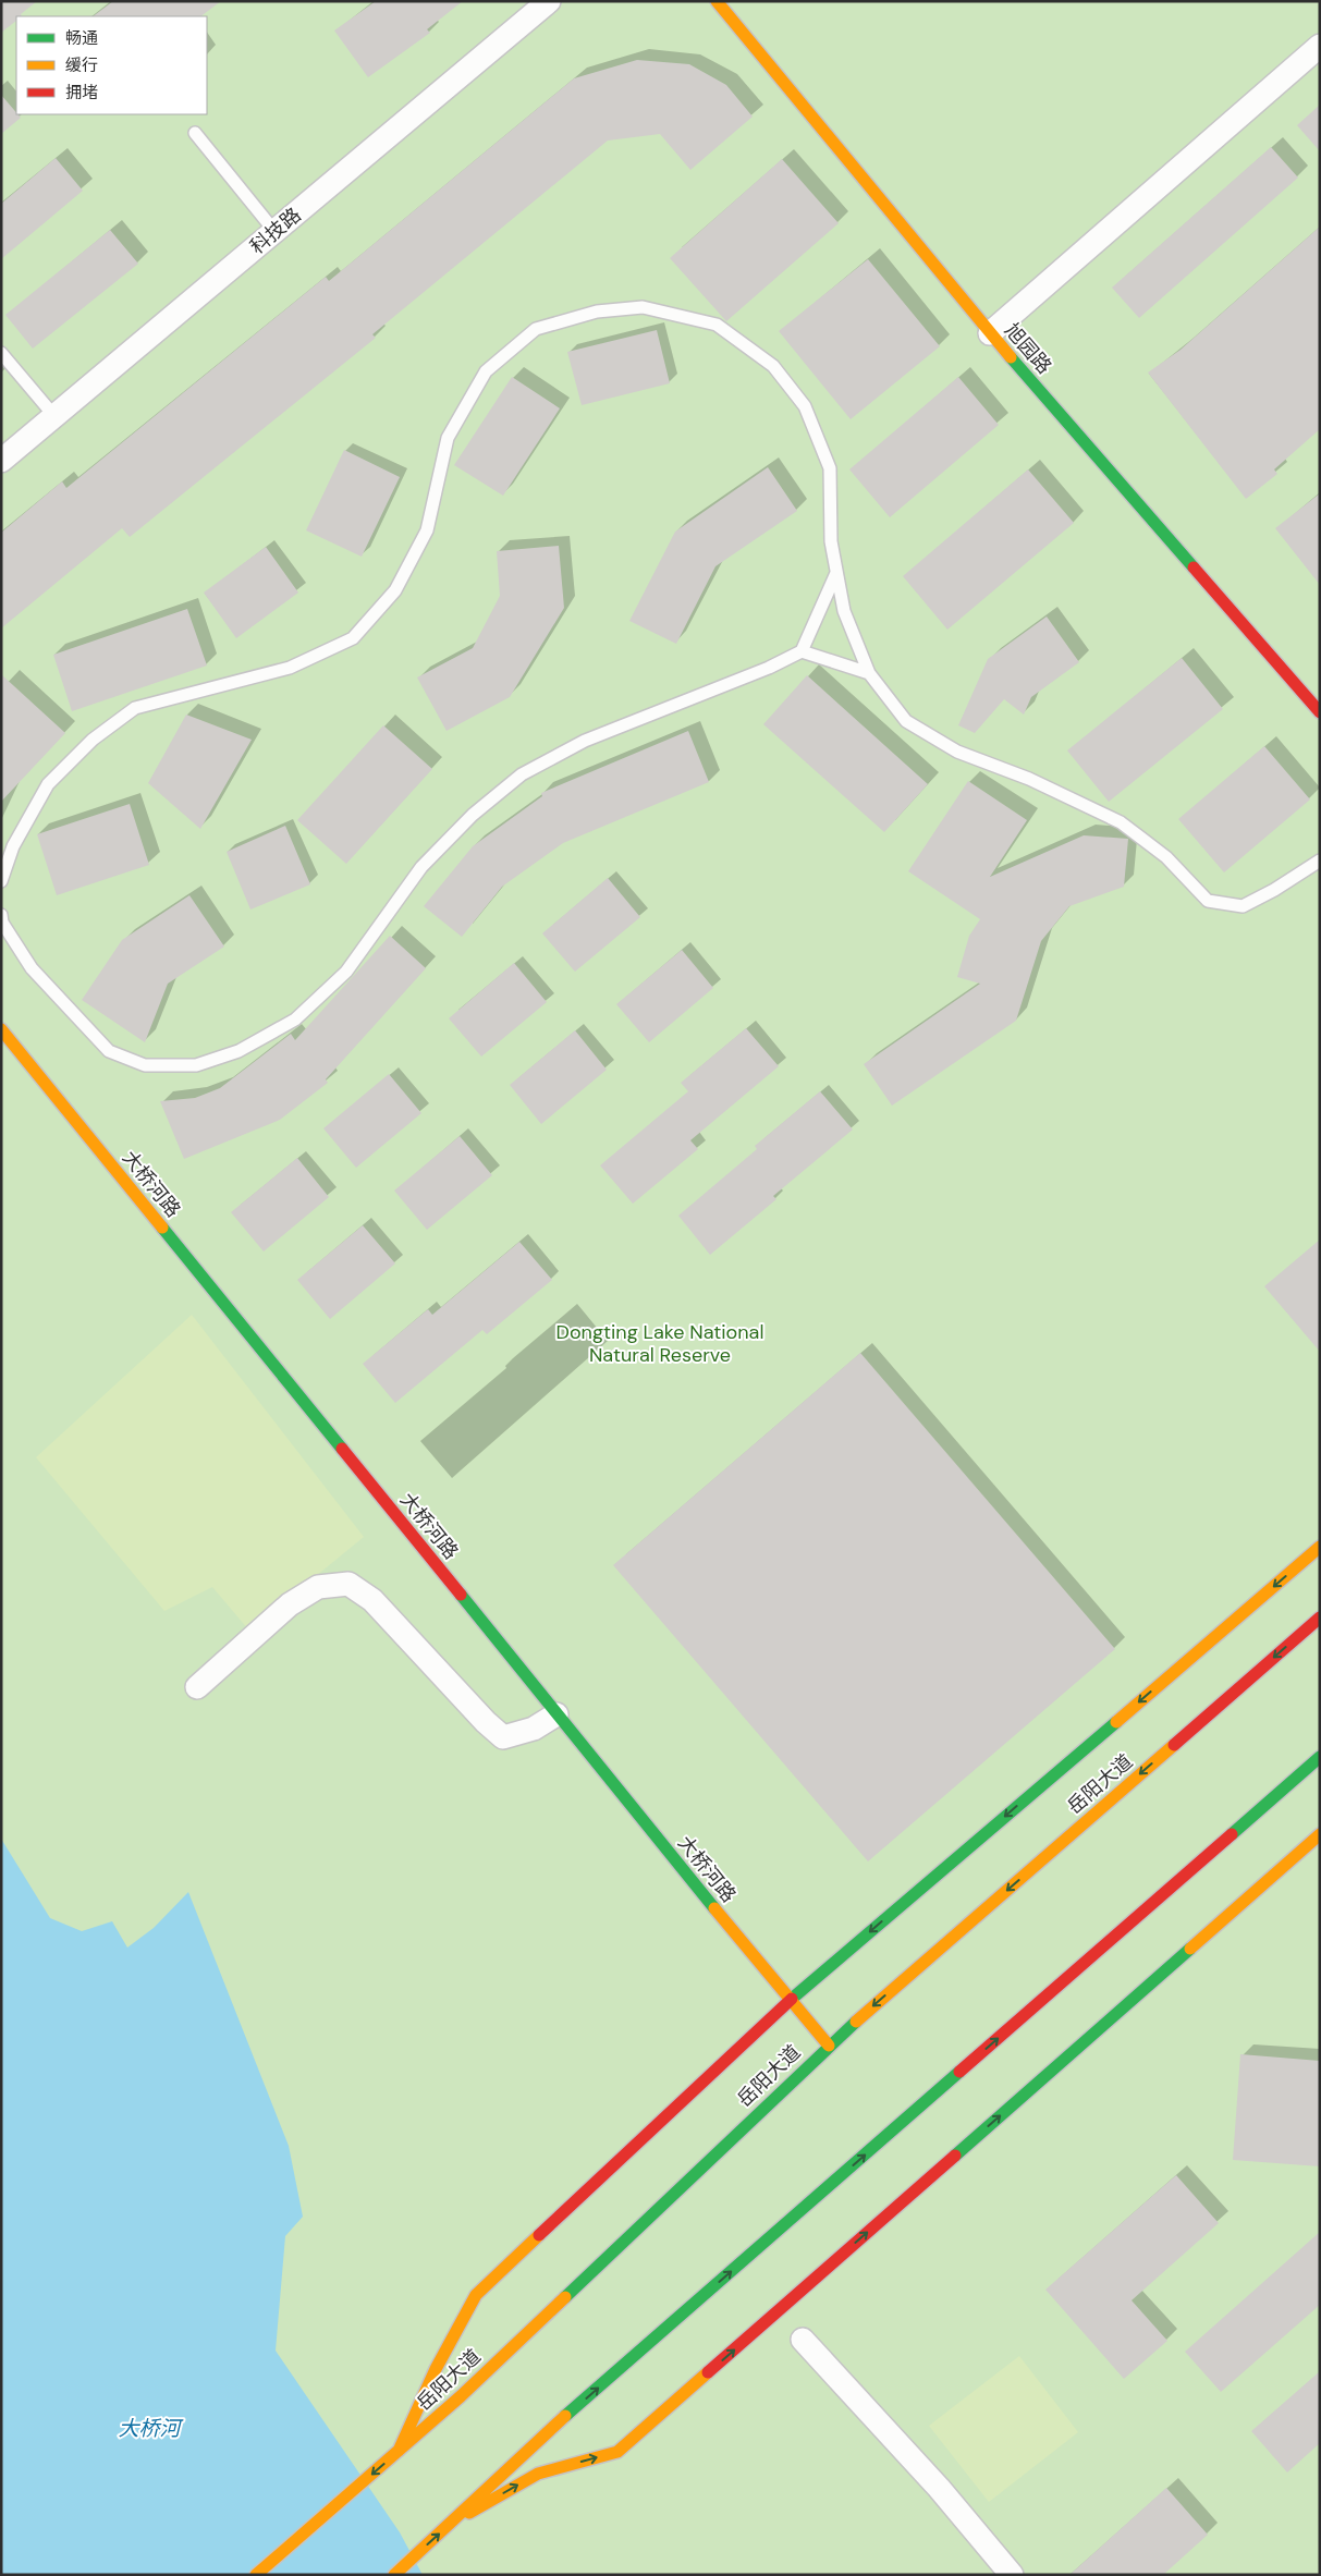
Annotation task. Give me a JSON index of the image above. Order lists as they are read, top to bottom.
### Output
{
  "streets": {
    "main road": ["旭园路", "大桥河路", "岳阳大道"],
    "street": ["科技路"]
  },
  "crossings": [
    ["大桥河路", "岳阳大道"]
  ],
  "water": ["大桥河"],
  "parks": ["Dongting Lake National Natural Reserve"],
  "legend": ["畅通", "缓行", "拥堵"]
}
